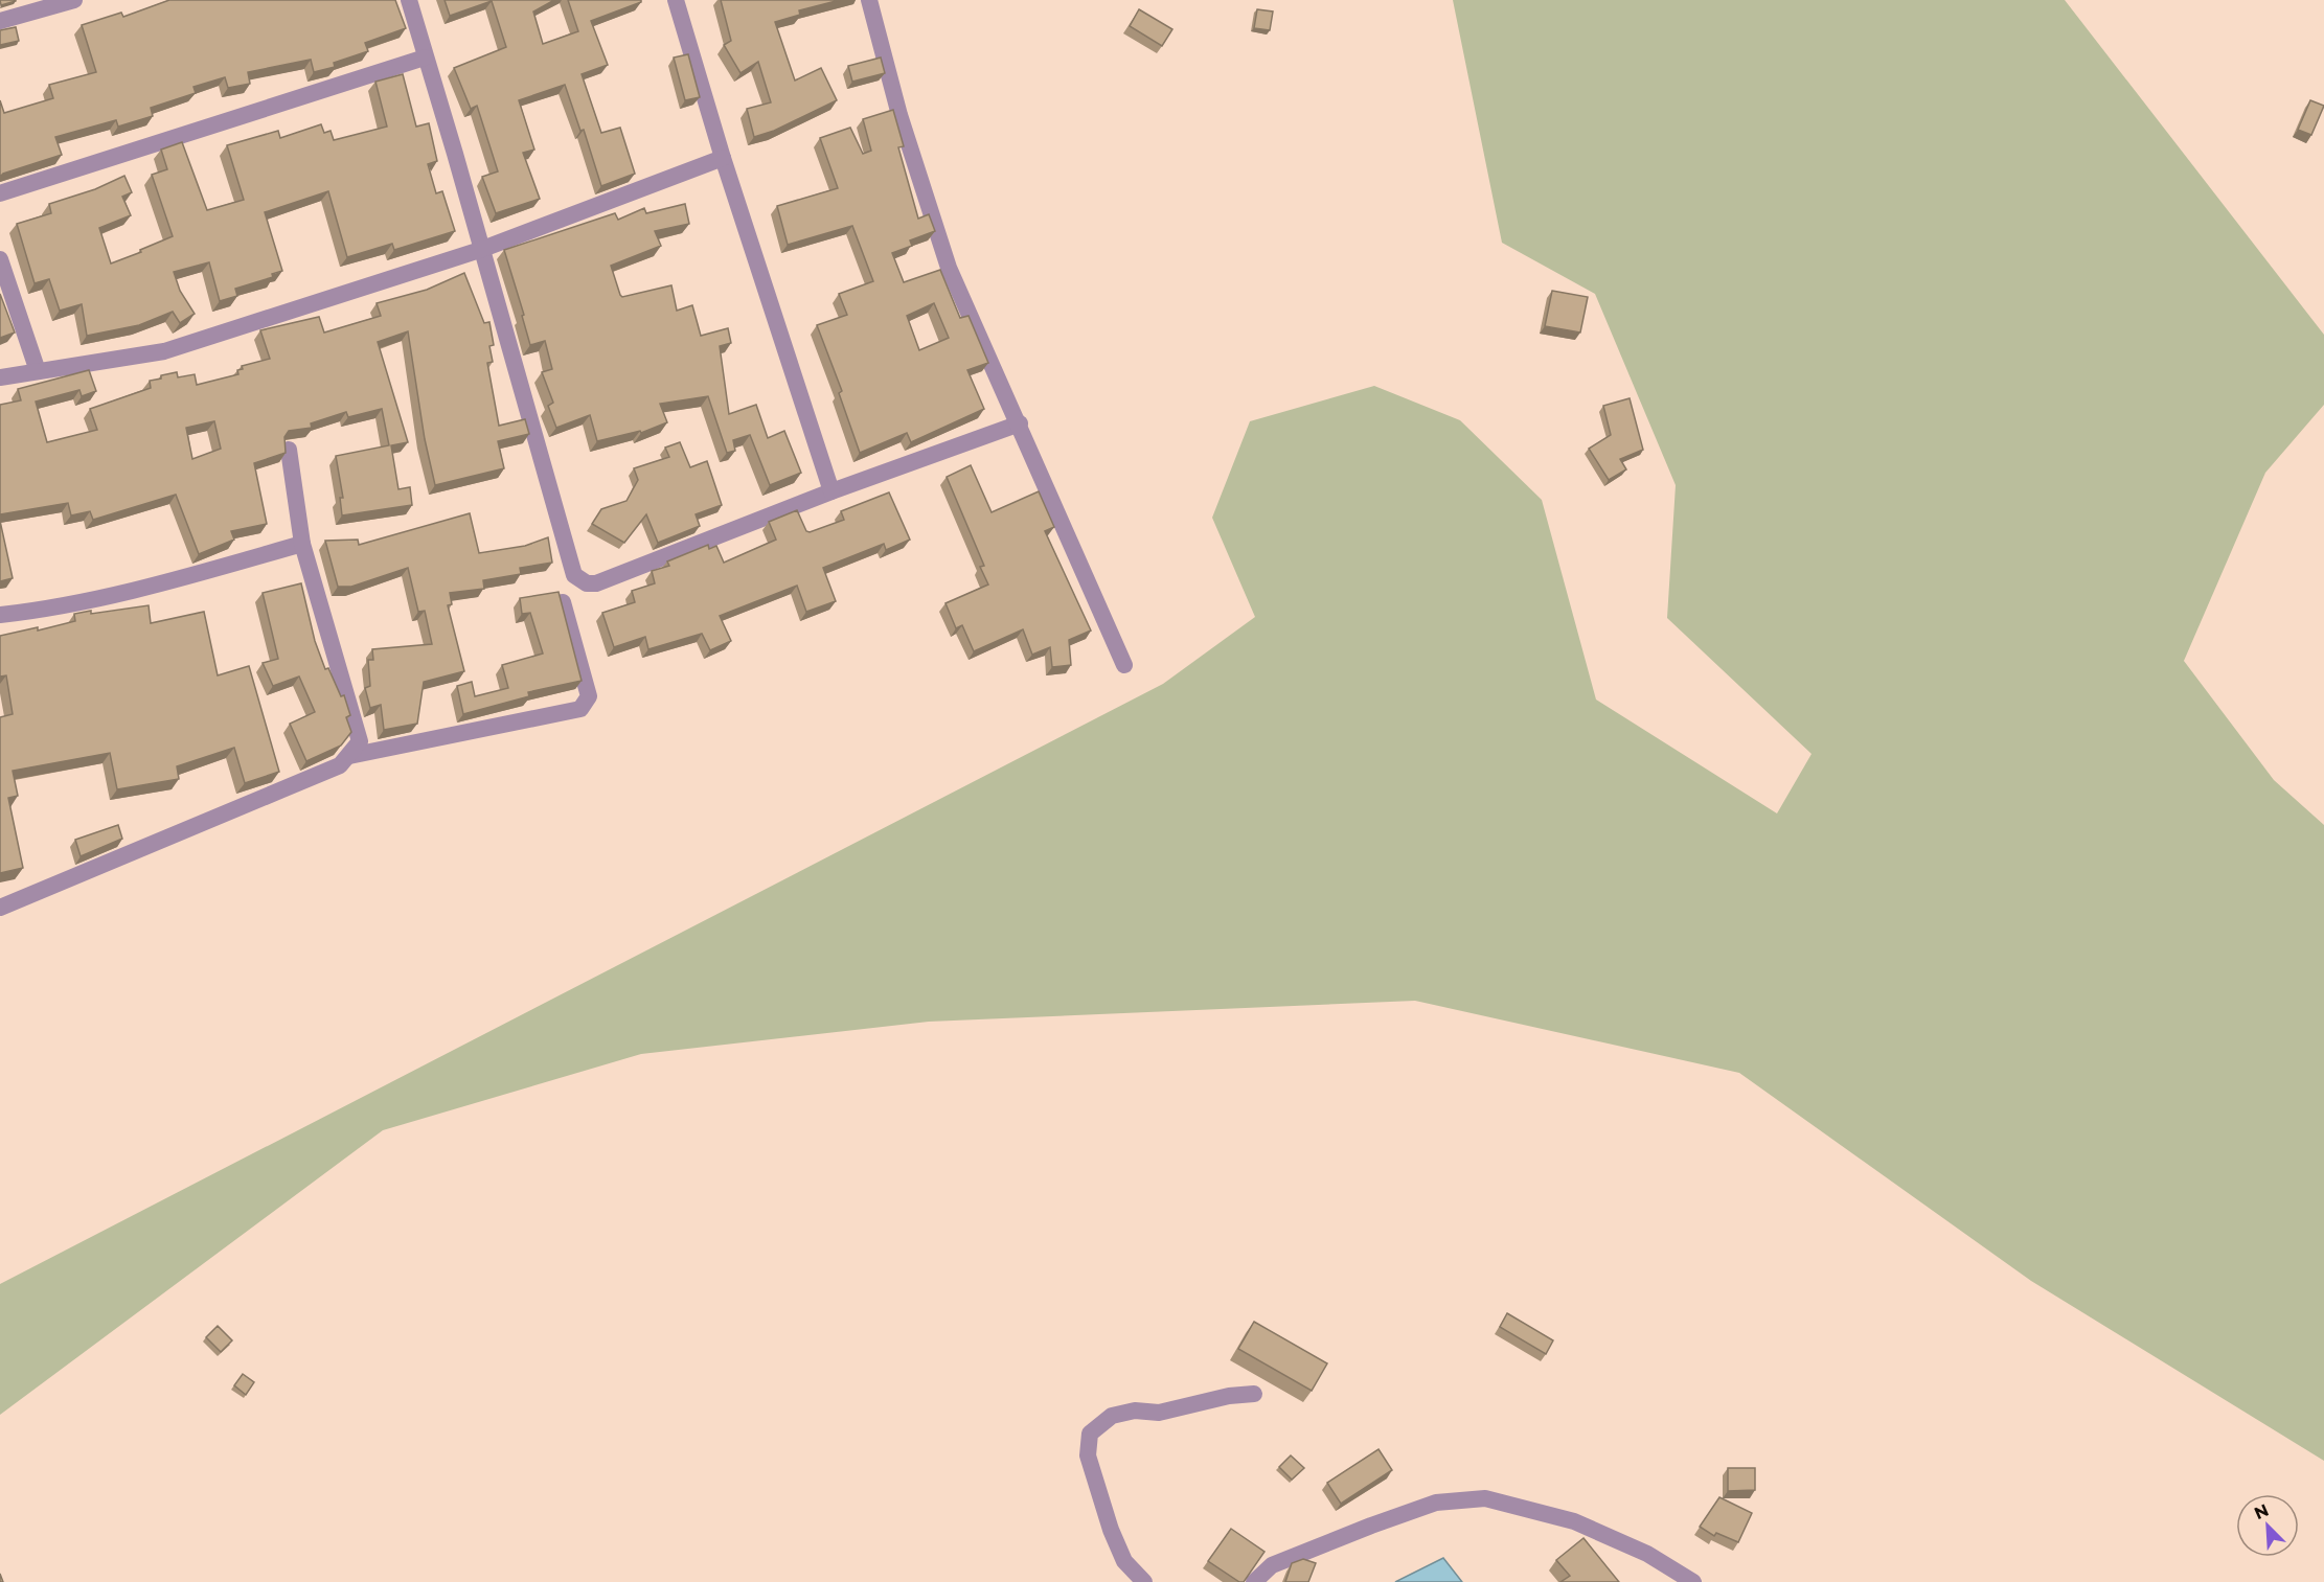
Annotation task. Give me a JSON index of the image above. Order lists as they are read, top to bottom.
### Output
{
  "north": "top left"
}
